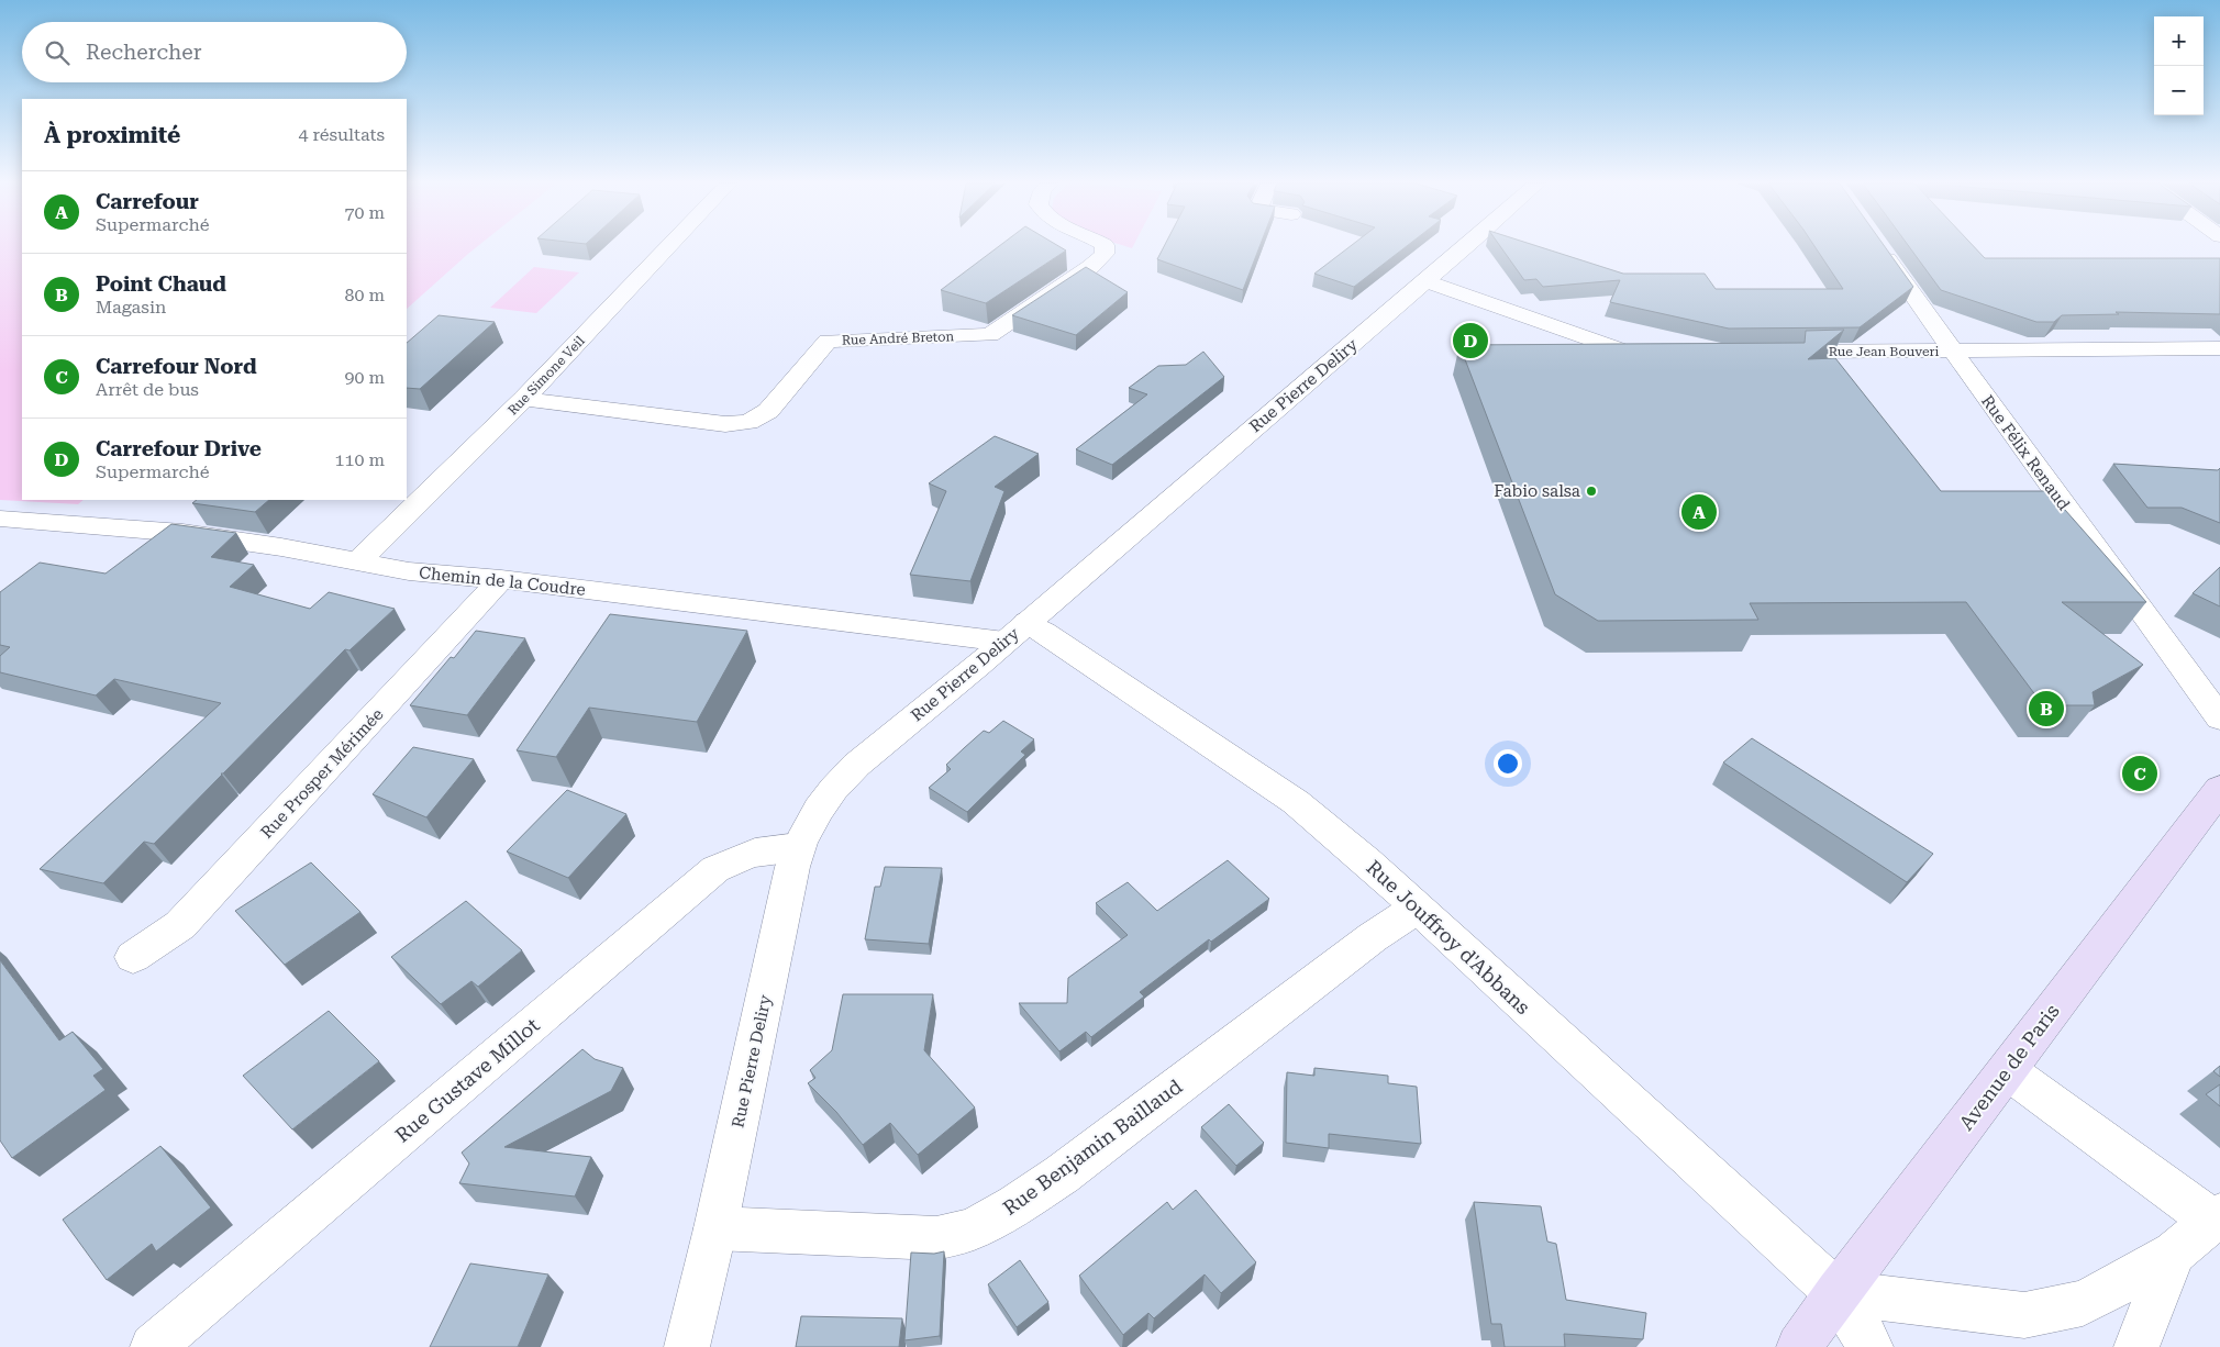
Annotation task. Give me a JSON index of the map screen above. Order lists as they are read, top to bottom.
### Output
{
  "streets": {
    "main road": ["Avenue de Paris"],
    "street": [
      "Rue André Breton",
      "Rue Jean Bouveri",
      "Rue Simone Veil",
      "Rue Pierre Deliry",
      "Rue Félix Renaud",
      "Chemin de la Coudre",
      "Rue Prosper Mérimée",
      "Rue Jouffroy d'Abbans",
      "Rue Gustave Millot",
      "Rue Benjamin Baillaud"
    ]
  },
  "crossings": [
    ["Rue André Breton", "Rue Simone Veil"],
    ["Rue Jean Bouveri", "Rue Félix Renaud"],
    ["Rue Simone Veil", "Chemin de la Coudre"],
    ["Rue Pierre Deliry", "Chemin de la Coudre"],
    ["Rue Pierre Deliry", "Rue Jouffroy d'Abbans"],
    ["Rue Pierre Deliry", "Rue Gustave Millot"],
    ["Rue Pierre Deliry", "Rue Benjamin Baillaud"],
    ["Chemin de la Coudre", "Rue Prosper Mérimée"],
    ["Chemin de la Coudre", "Rue Jouffroy d'Abbans"],
    ["Rue Jouffroy d'Abbans", "Avenue de Paris"],
    ["Rue Jouffroy d'Abbans", "Rue Benjamin Baillaud"]
  ],
  "places": ["Fabio salsa"],
  "page": {
    "map_buttons": ["+", "−"],
    "search": "Rechercher",
    "heading": ["À proximité", "4 résultats"],
    "list": [
      {
        "mark": "A",
        "name": "Carrefour",
        "note": "Supermarché",
        "value": "70 m"
      },
      {
        "mark": "B",
        "name": "Point Chaud",
        "note": "Magasin",
        "value": "80 m"
      },
      {
        "mark": "C",
        "name": "Carrefour Nord",
        "note": "Arrêt de bus",
        "value": "90 m"
      },
      {
        "mark": "D",
        "name": "Carrefour Drive",
        "note": "Supermarché",
        "value": "110 m"
      }
    ],
    "pins": [
      "D",
      "A",
      "B",
      "C"
    ]
  }
}
